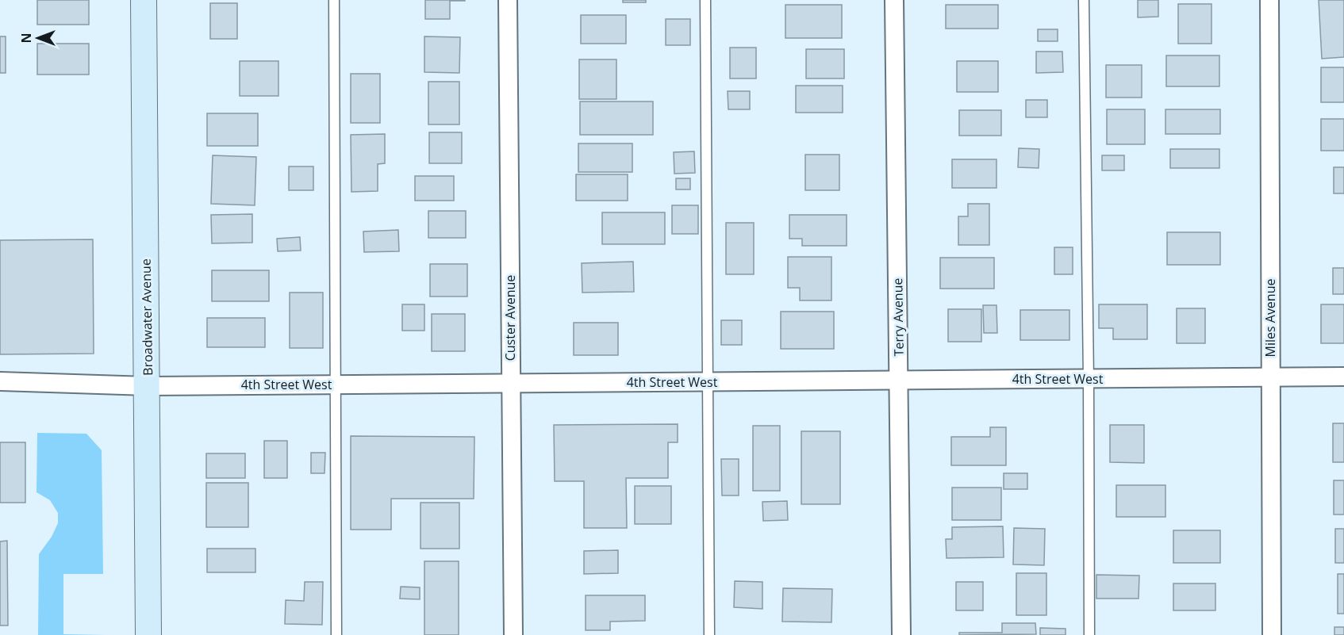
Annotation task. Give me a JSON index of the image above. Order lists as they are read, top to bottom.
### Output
{
  "streets": {
    "main road": ["Broadwater Avenue"],
    "street": [
      "Terry Avenue",
      "Custer Avenue",
      "Miles Avenue",
      "4th Street West"
    ]
  },
  "crossings": [
    ["Broadwater Avenue", "4th Street West"],
    ["Terry Avenue", "4th Street West"],
    ["Custer Avenue", "4th Street West"],
    ["Miles Avenue", "4th Street West"]
  ],
  "north": "left"
}
